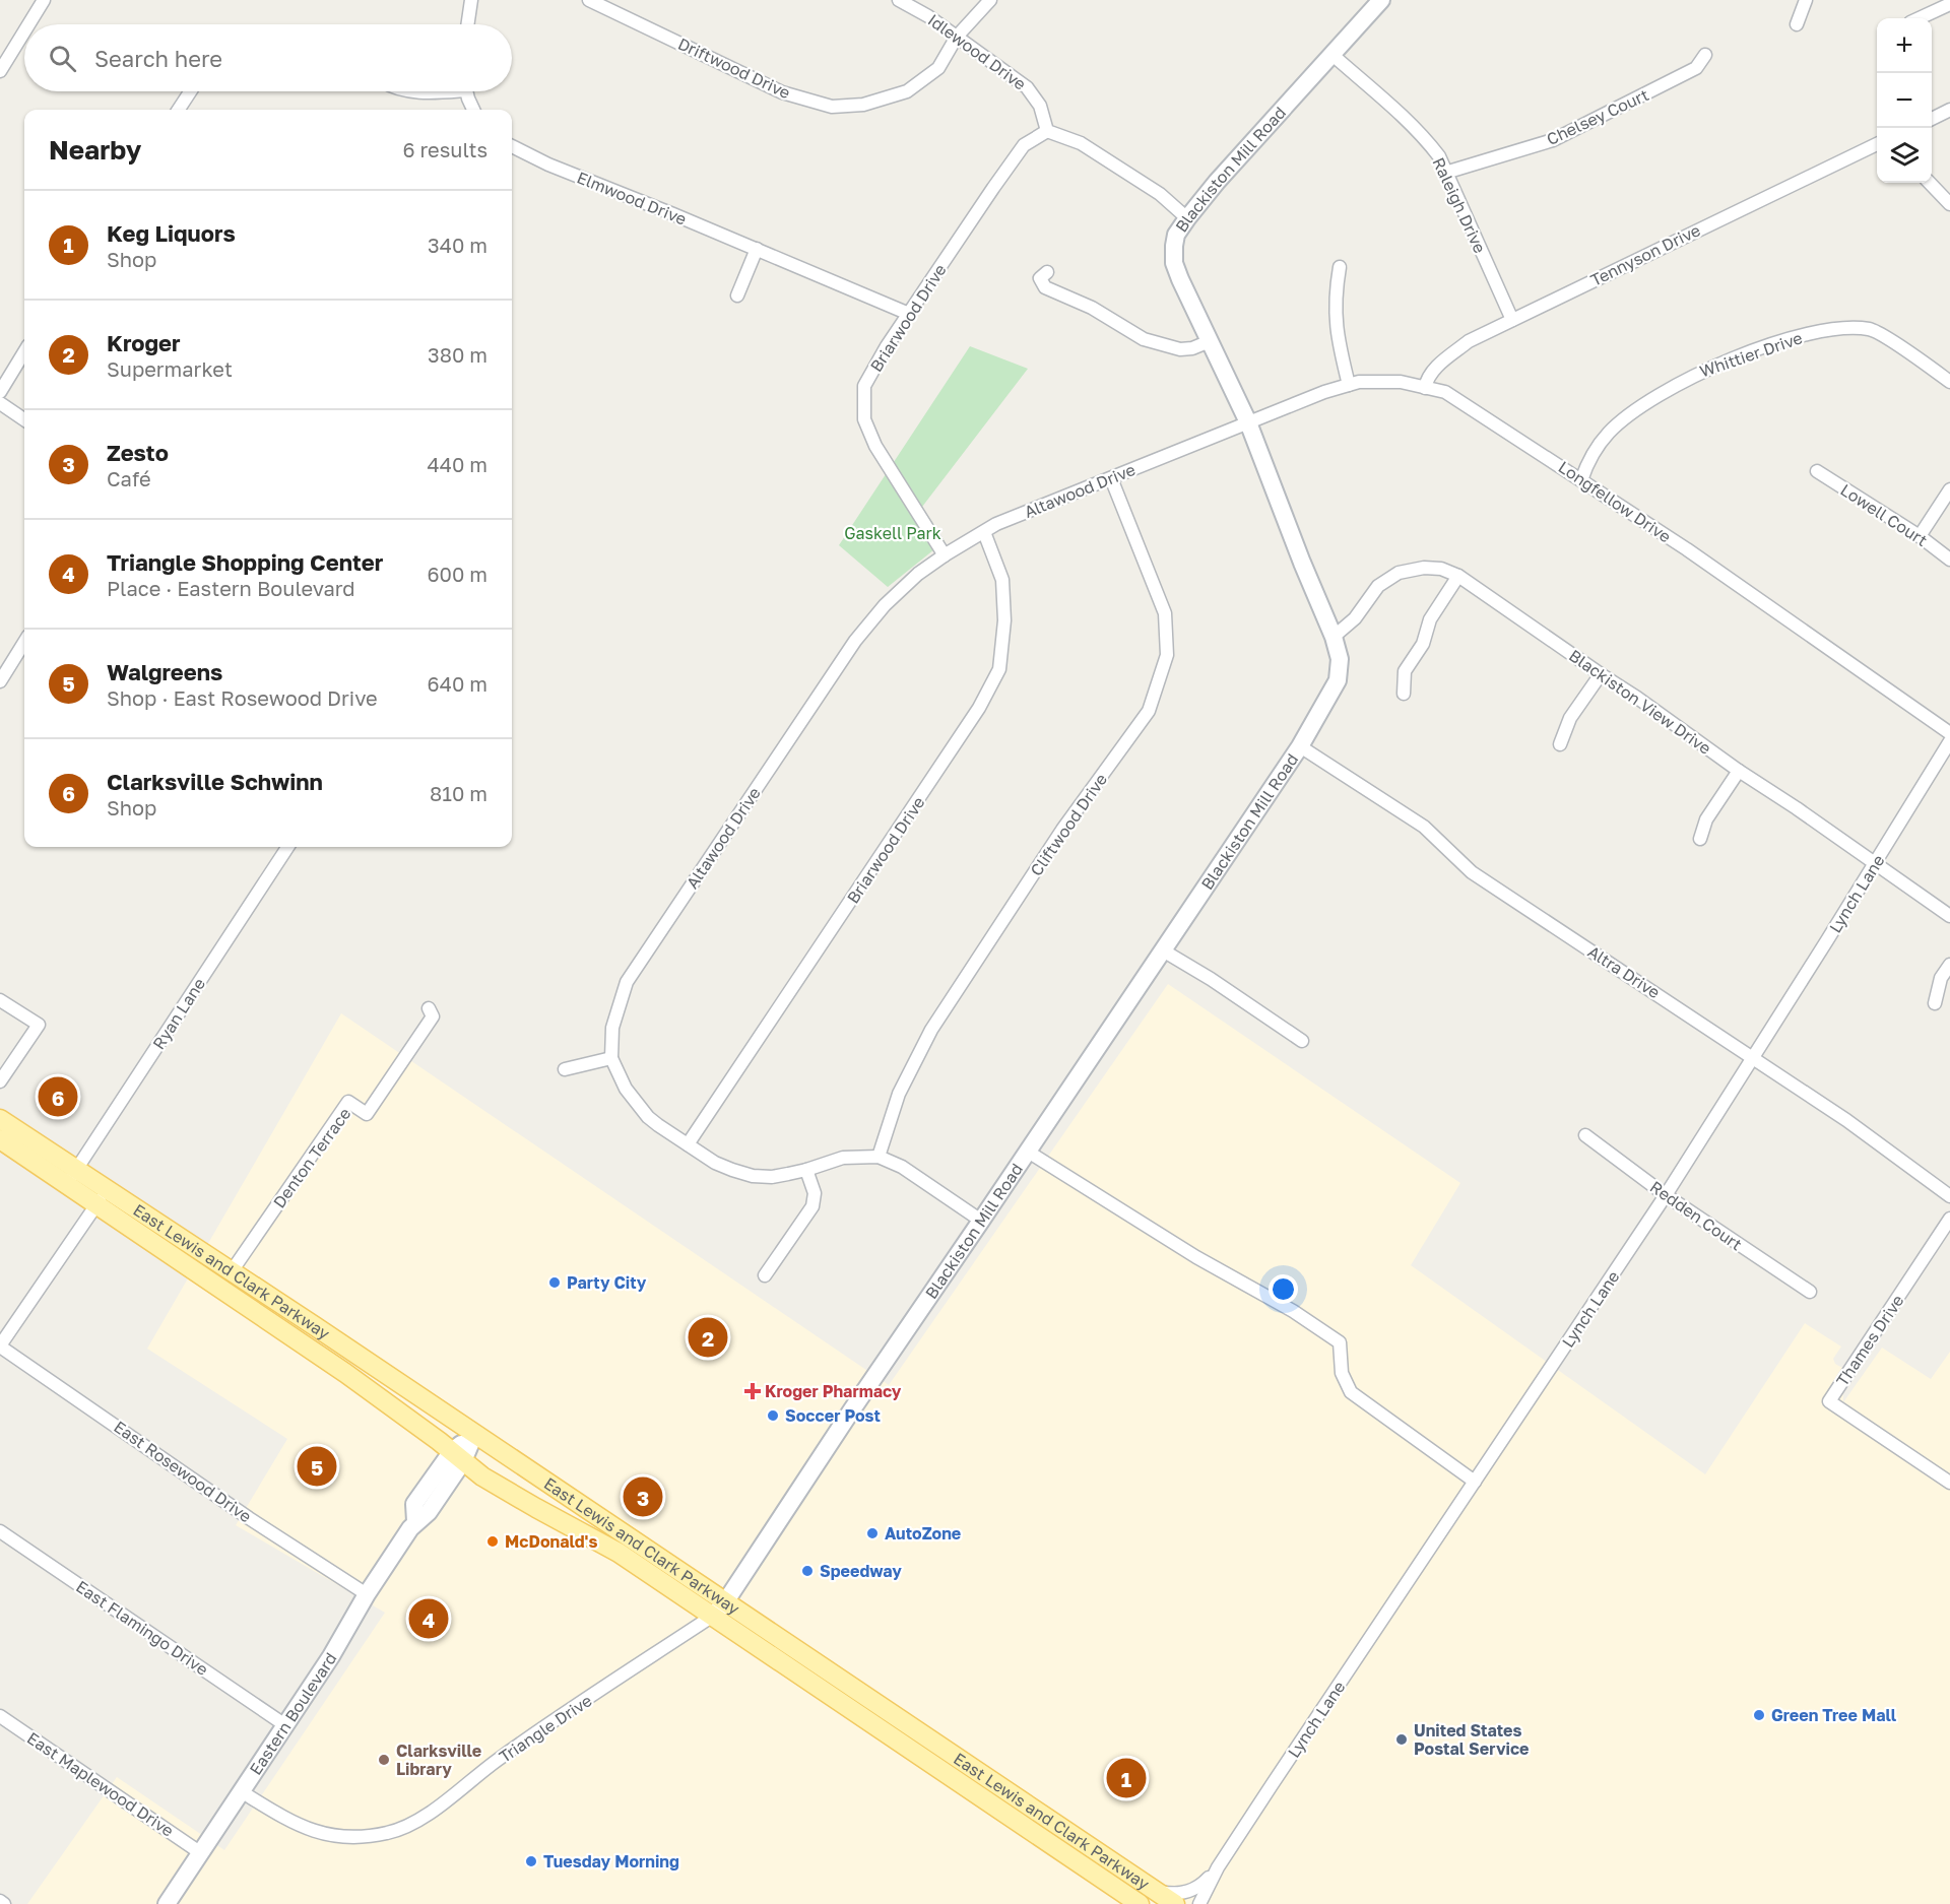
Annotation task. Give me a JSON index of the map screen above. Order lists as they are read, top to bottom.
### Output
{
  "streets": {
    "main road": ["Blackiston Mill Road", "East Lewis and Clark Parkway", "Eastern Boulevard"],
    "street": [
      "Idlewood Drive",
      "Driftwood Drive",
      "Chelsey Court",
      "Elmwood Drive",
      "Raleigh Drive",
      "Tennyson Drive",
      "Briarwood Drive",
      "Whittier Drive",
      "Altawood Drive",
      "Longfellow Drive",
      "Lowell Court",
      "Blackiston View Drive",
      "Cliftwood Drive",
      "Lynch Lane",
      "Altra Drive",
      "Ryan Lane",
      "Denton Terrace",
      "Redden Court",
      "Thames Drive",
      "East Rosewood Drive",
      "East Flamingo Drive",
      "Triangle Drive",
      "East Maplewood Drive"
    ]
  },
  "crossings": [
    ["Idlewood Drive", "Driftwood Drive"],
    ["Idlewood Drive", "Briarwood Drive"],
    ["Chelsey Court", "Raleigh Drive"],
    ["Blackiston Mill Road", "Raleigh Drive"],
    ["Blackiston Mill Road", "Altawood Drive"],
    ["Blackiston Mill Road", "Longfellow Drive"],
    ["Blackiston Mill Road", "Blackiston View Drive"],
    ["Blackiston Mill Road", "Altra Drive"],
    ["Blackiston Mill Road", "East Lewis and Clark Parkway"],
    ["Blackiston Mill Road", "Triangle Drive"],
    ["Elmwood Drive", "Briarwood Drive"],
    ["Raleigh Drive", "Tennyson Drive"],
    ["Tennyson Drive", "Longfellow Drive"],
    ["Briarwood Drive", "Altawood Drive"],
    ["Whittier Drive", "Longfellow Drive"],
    ["Altawood Drive", "Longfellow Drive"],
    ["Altawood Drive", "Cliftwood Drive"],
    ["Blackiston View Drive", "Lynch Lane"],
    ["Lynch Lane", "Altra Drive"],
    ["Lynch Lane", "Redden Court"],
    ["Lynch Lane", "East Lewis and Clark Parkway"],
    ["Denton Terrace", "East Lewis and Clark Parkway"],
    ["East Lewis and Clark Parkway", "Eastern Boulevard"],
    ["East Lewis and Clark Parkway", "Triangle Drive"],
    ["East Rosewood Drive", "Eastern Boulevard"],
    ["East Flamingo Drive", "Eastern Boulevard"],
    ["Eastern Boulevard", "Triangle Drive"],
    ["Eastern Boulevard", "East Maplewood Drive"]
  ],
  "parks": ["Gaskell Park"],
  "places": {
    "other": [
      "Party City",
      "Soccer Post",
      "AutoZone",
      "McDonald's",
      "Speedway",
      "Green Tree Mall",
      "United States Postal Service",
      "Clarksville Library",
      "Tuesday Morning"
    ],
    "health": ["Kroger Pharmacy"]
  },
  "page": {
    "map_buttons": ["+", "−"],
    "search": "Search here",
    "heading": ["Nearby", "6 results"],
    "list": [
      {
        "mark": "1",
        "name": "Keg Liquors",
        "note": "Shop",
        "value": "340 m"
      },
      {
        "mark": "2",
        "name": "Kroger",
        "note": "Supermarket",
        "value": "380 m"
      },
      {
        "mark": "3",
        "name": "Zesto",
        "note": "Café",
        "value": "440 m"
      },
      {
        "mark": "4",
        "name": "Triangle Shopping Center",
        "note": "Place · Eastern Boulevard",
        "value": "600 m"
      },
      {
        "mark": "5",
        "name": "Walgreens",
        "note": "Shop · East Rosewood Drive",
        "value": "640 m"
      },
      {
        "mark": "6",
        "name": "Clarksville Schwinn",
        "note": "Shop",
        "value": "810 m"
      }
    ],
    "pins": [
      "6",
      "2",
      "5",
      "3",
      "4",
      "1"
    ]
  }
}
